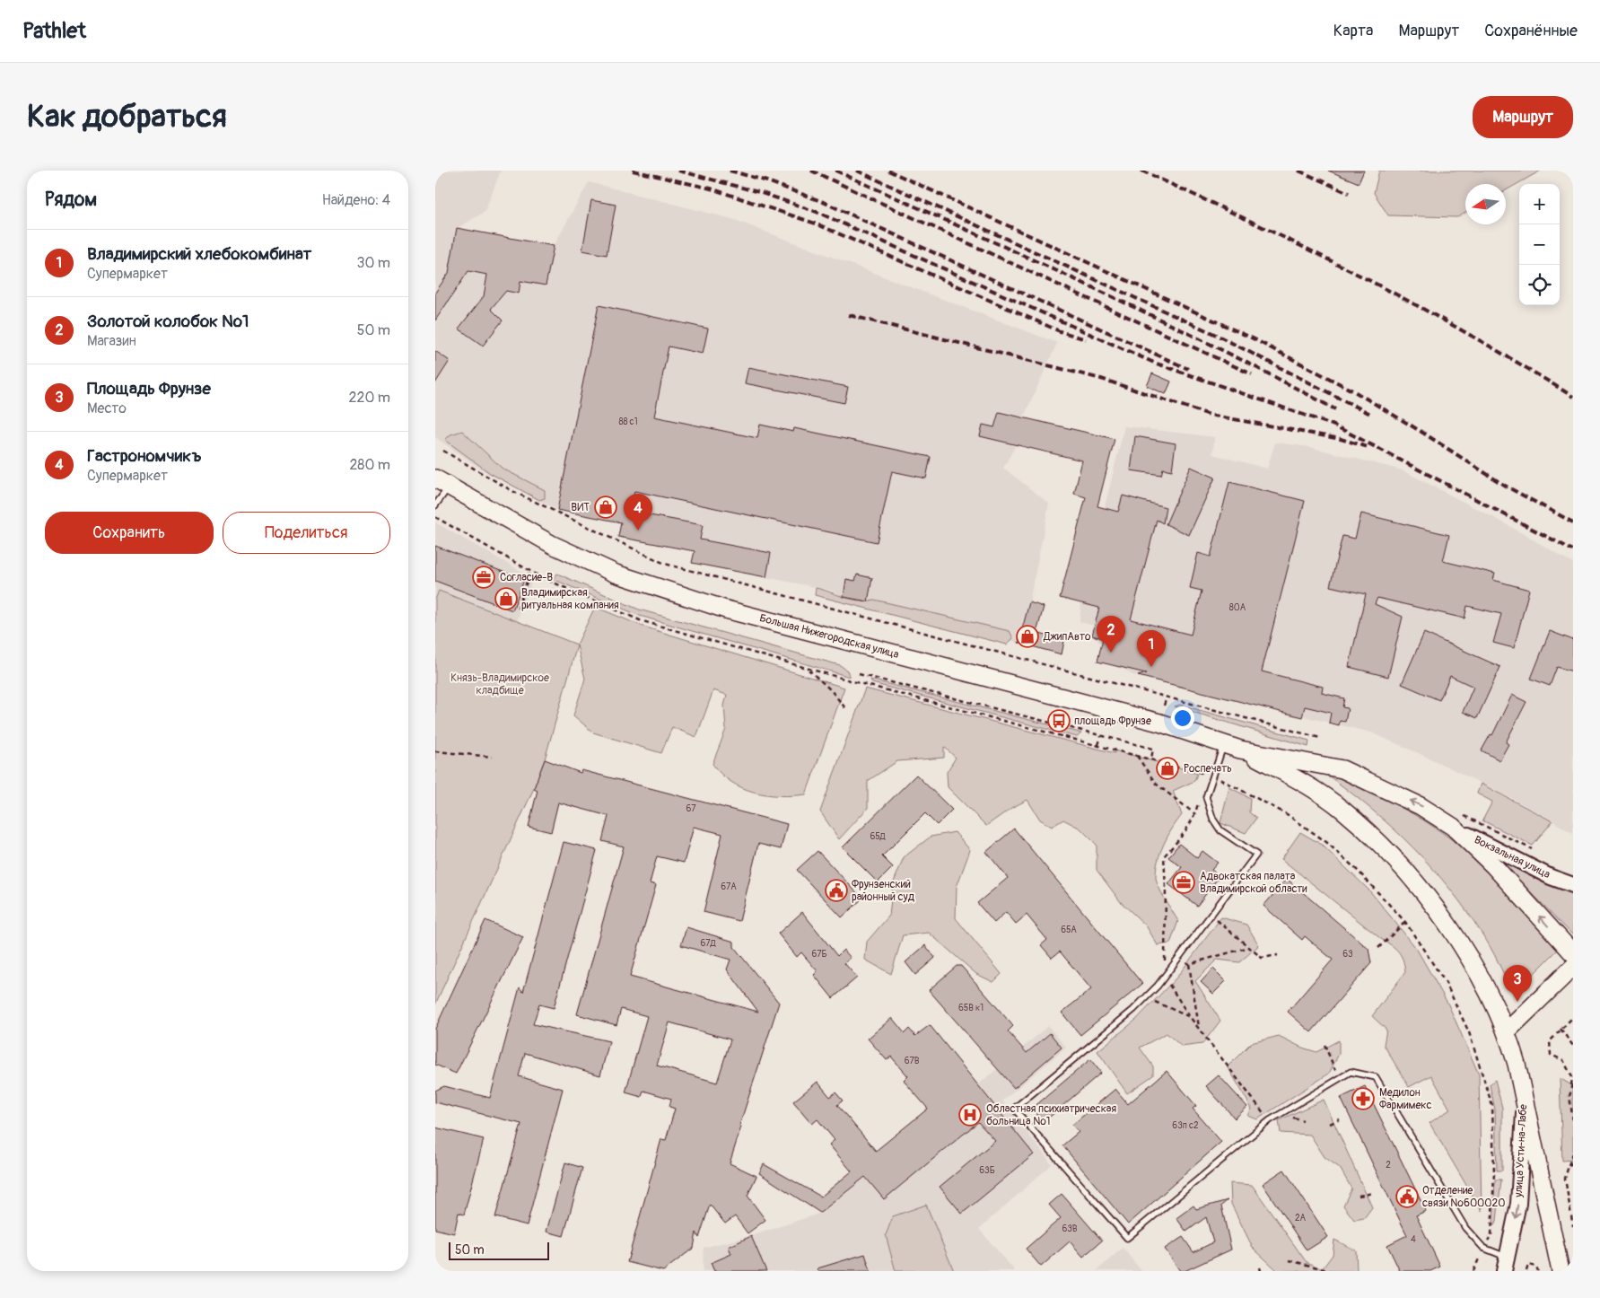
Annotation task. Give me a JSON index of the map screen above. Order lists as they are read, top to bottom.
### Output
{
  "streets": {
    "main road": ["Большая Нижегородская улица", "Вокзальная улица", "улица Усти-на-Лабе"]
  },
  "crossings": [
    ["Большая Нижегородская улица", "Вокзальная улица"],
    ["Большая Нижегородская улица", "улица Усти-на-Лабе"]
  ],
  "parks": ["Князь-Владимирское кладбище"],
  "places": {
    "shop": [
      "ВИТ",
      "Владимирская ритуальная компания",
      "ДжипАвто",
      "Роспечать"
    ],
    "office": ["Согласие-В", "Адвокатская палата Владимирской области"],
    "bus stop": ["площадь Фрунзе"],
    "public building": ["Фрунзенский районный суд", "Отделение связи №600020"],
    "pharmacy": ["Медилон Фармимекс"],
    "hospital": ["Областная психиатрическая больница №1"]
  },
  "house_numbers": [
    "88 с1",
    "80А",
    "67",
    "65Д",
    "67А",
    "65А",
    "67Д",
    "67Б",
    "63",
    "65В к1",
    "67В",
    "63п с2",
    "2",
    "63Б",
    "2А",
    "63В",
    "4"
  ],
  "scale_bar": "50 m",
  "north": "left",
  "page": {
    "header": "Pathlet",
    "nav": ["Карта", "Маршрут", "Сохранённые"],
    "buttons": [
      "Маршрут",
      ["Сохранить", "Поделиться"]
    ],
    "title": "Как добраться",
    "heading": ["Рядом", "Найдено: 4"],
    "map_buttons": ["+", "−"],
    "list": [
      {
        "mark": "1",
        "name": "Владимирский хлебокомбинат",
        "note": "Супермаркет",
        "value": "30 m"
      },
      {
        "mark": "2",
        "name": "Золотой колобок №1",
        "note": "Магазин",
        "value": "50 m"
      },
      {
        "mark": "3",
        "name": "Площадь Фрунзе",
        "note": "Место",
        "value": "220 m"
      },
      {
        "mark": "4",
        "name": "Гастрономчикъ",
        "note": "Супермаркет",
        "value": "280 m"
      }
    ],
    "pins": [
      "4",
      "2",
      "1",
      "3"
    ],
    "scale": "50 m"
  }
}
